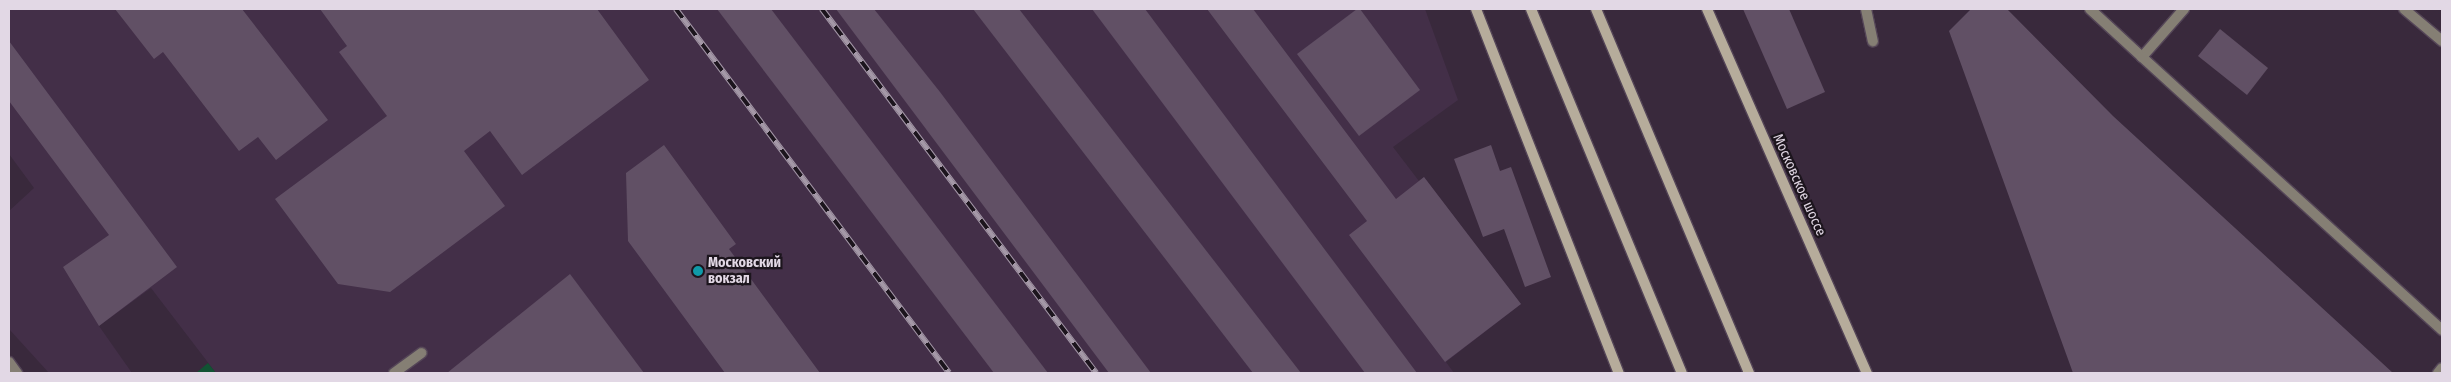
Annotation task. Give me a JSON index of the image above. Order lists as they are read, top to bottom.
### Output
{
  "streets": {
    "main road": ["Московское шоссе"]
  },
  "places": ["Московский вокзал"]
}
